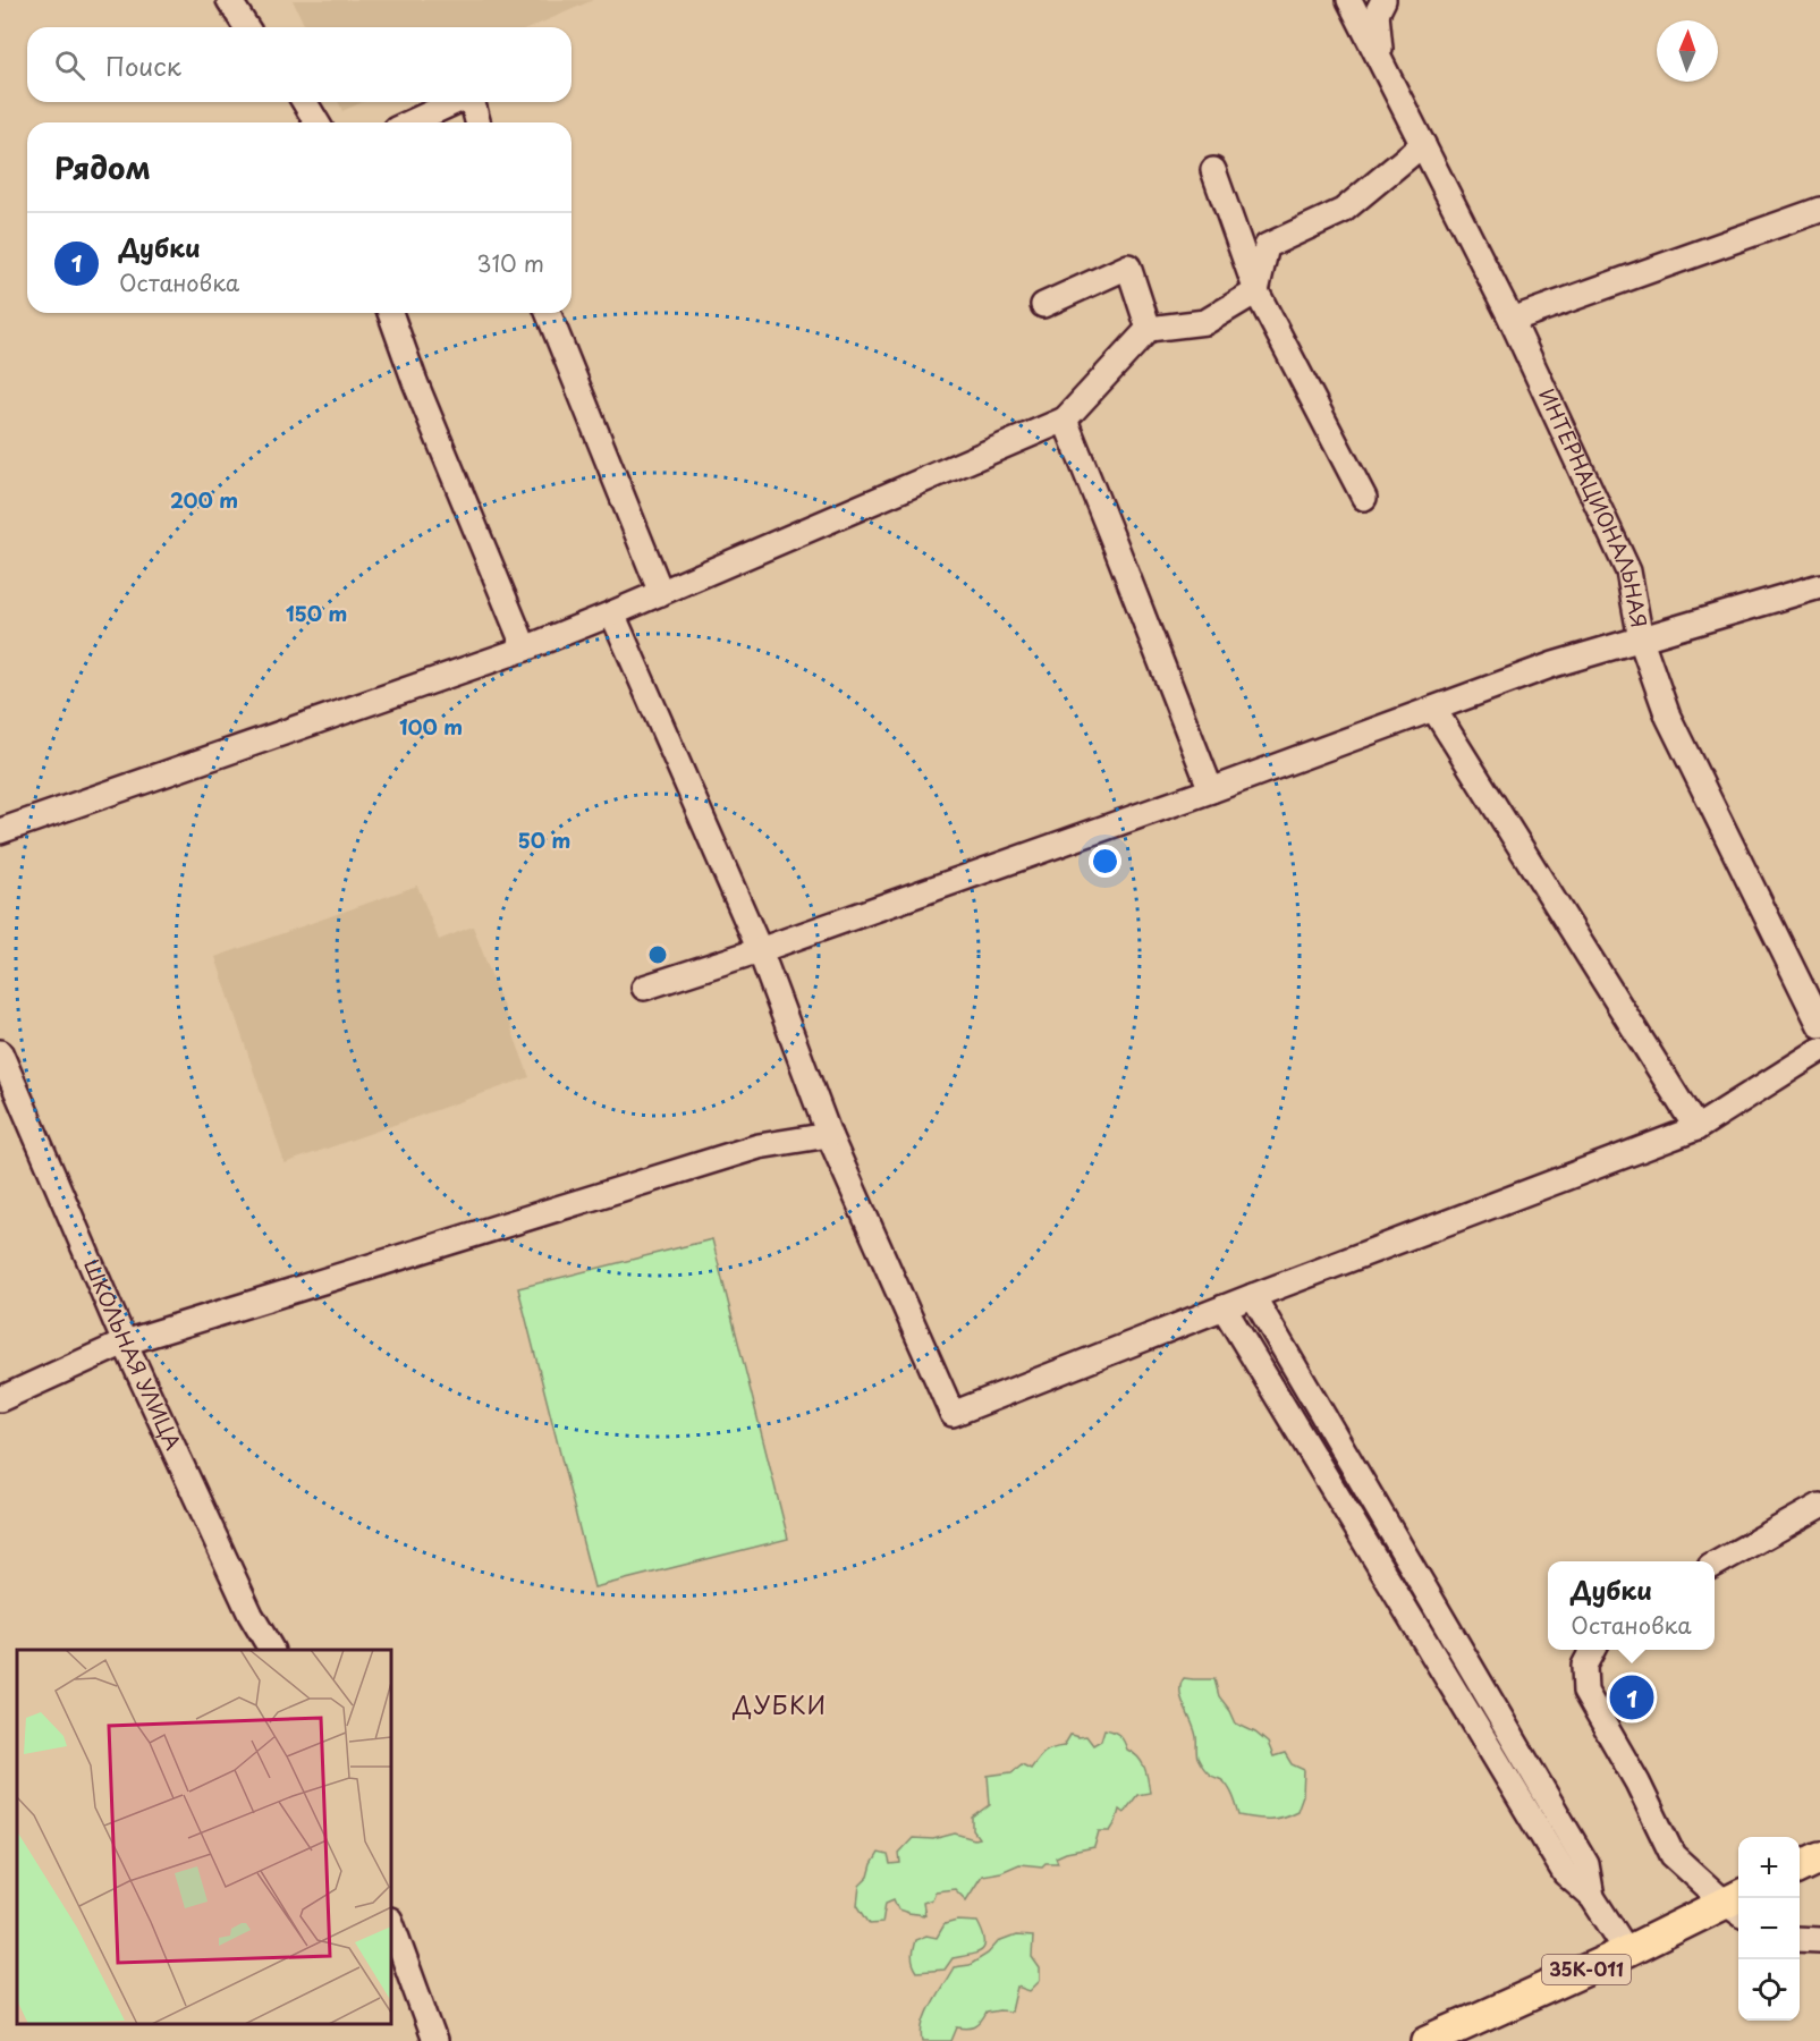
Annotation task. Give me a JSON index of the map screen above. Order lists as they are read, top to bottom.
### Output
{
  "streets": {
    "main road": ["35К-011"],
    "street": ["ИНТЕРНАЦИОНАЛЬНАЯ", "ШКОЛЬНАЯ УЛИЦА"]
  },
  "districts": ["ДУБКИ"],
  "north": "top",
  "page": {
    "search": "Поиск",
    "heading": "Рядом",
    "list": [
      {
        "mark": "1",
        "name": "Дубки",
        "note": "Остановка",
        "value": "310 m"
      }
    ],
    "popup": ["Дубки", "Остановка"],
    "pins": "1",
    "map_buttons": ["+", "−"]
  },
  "rings": [
    "200 m",
    "150 m",
    "100 m",
    "50 m"
  ]
}
